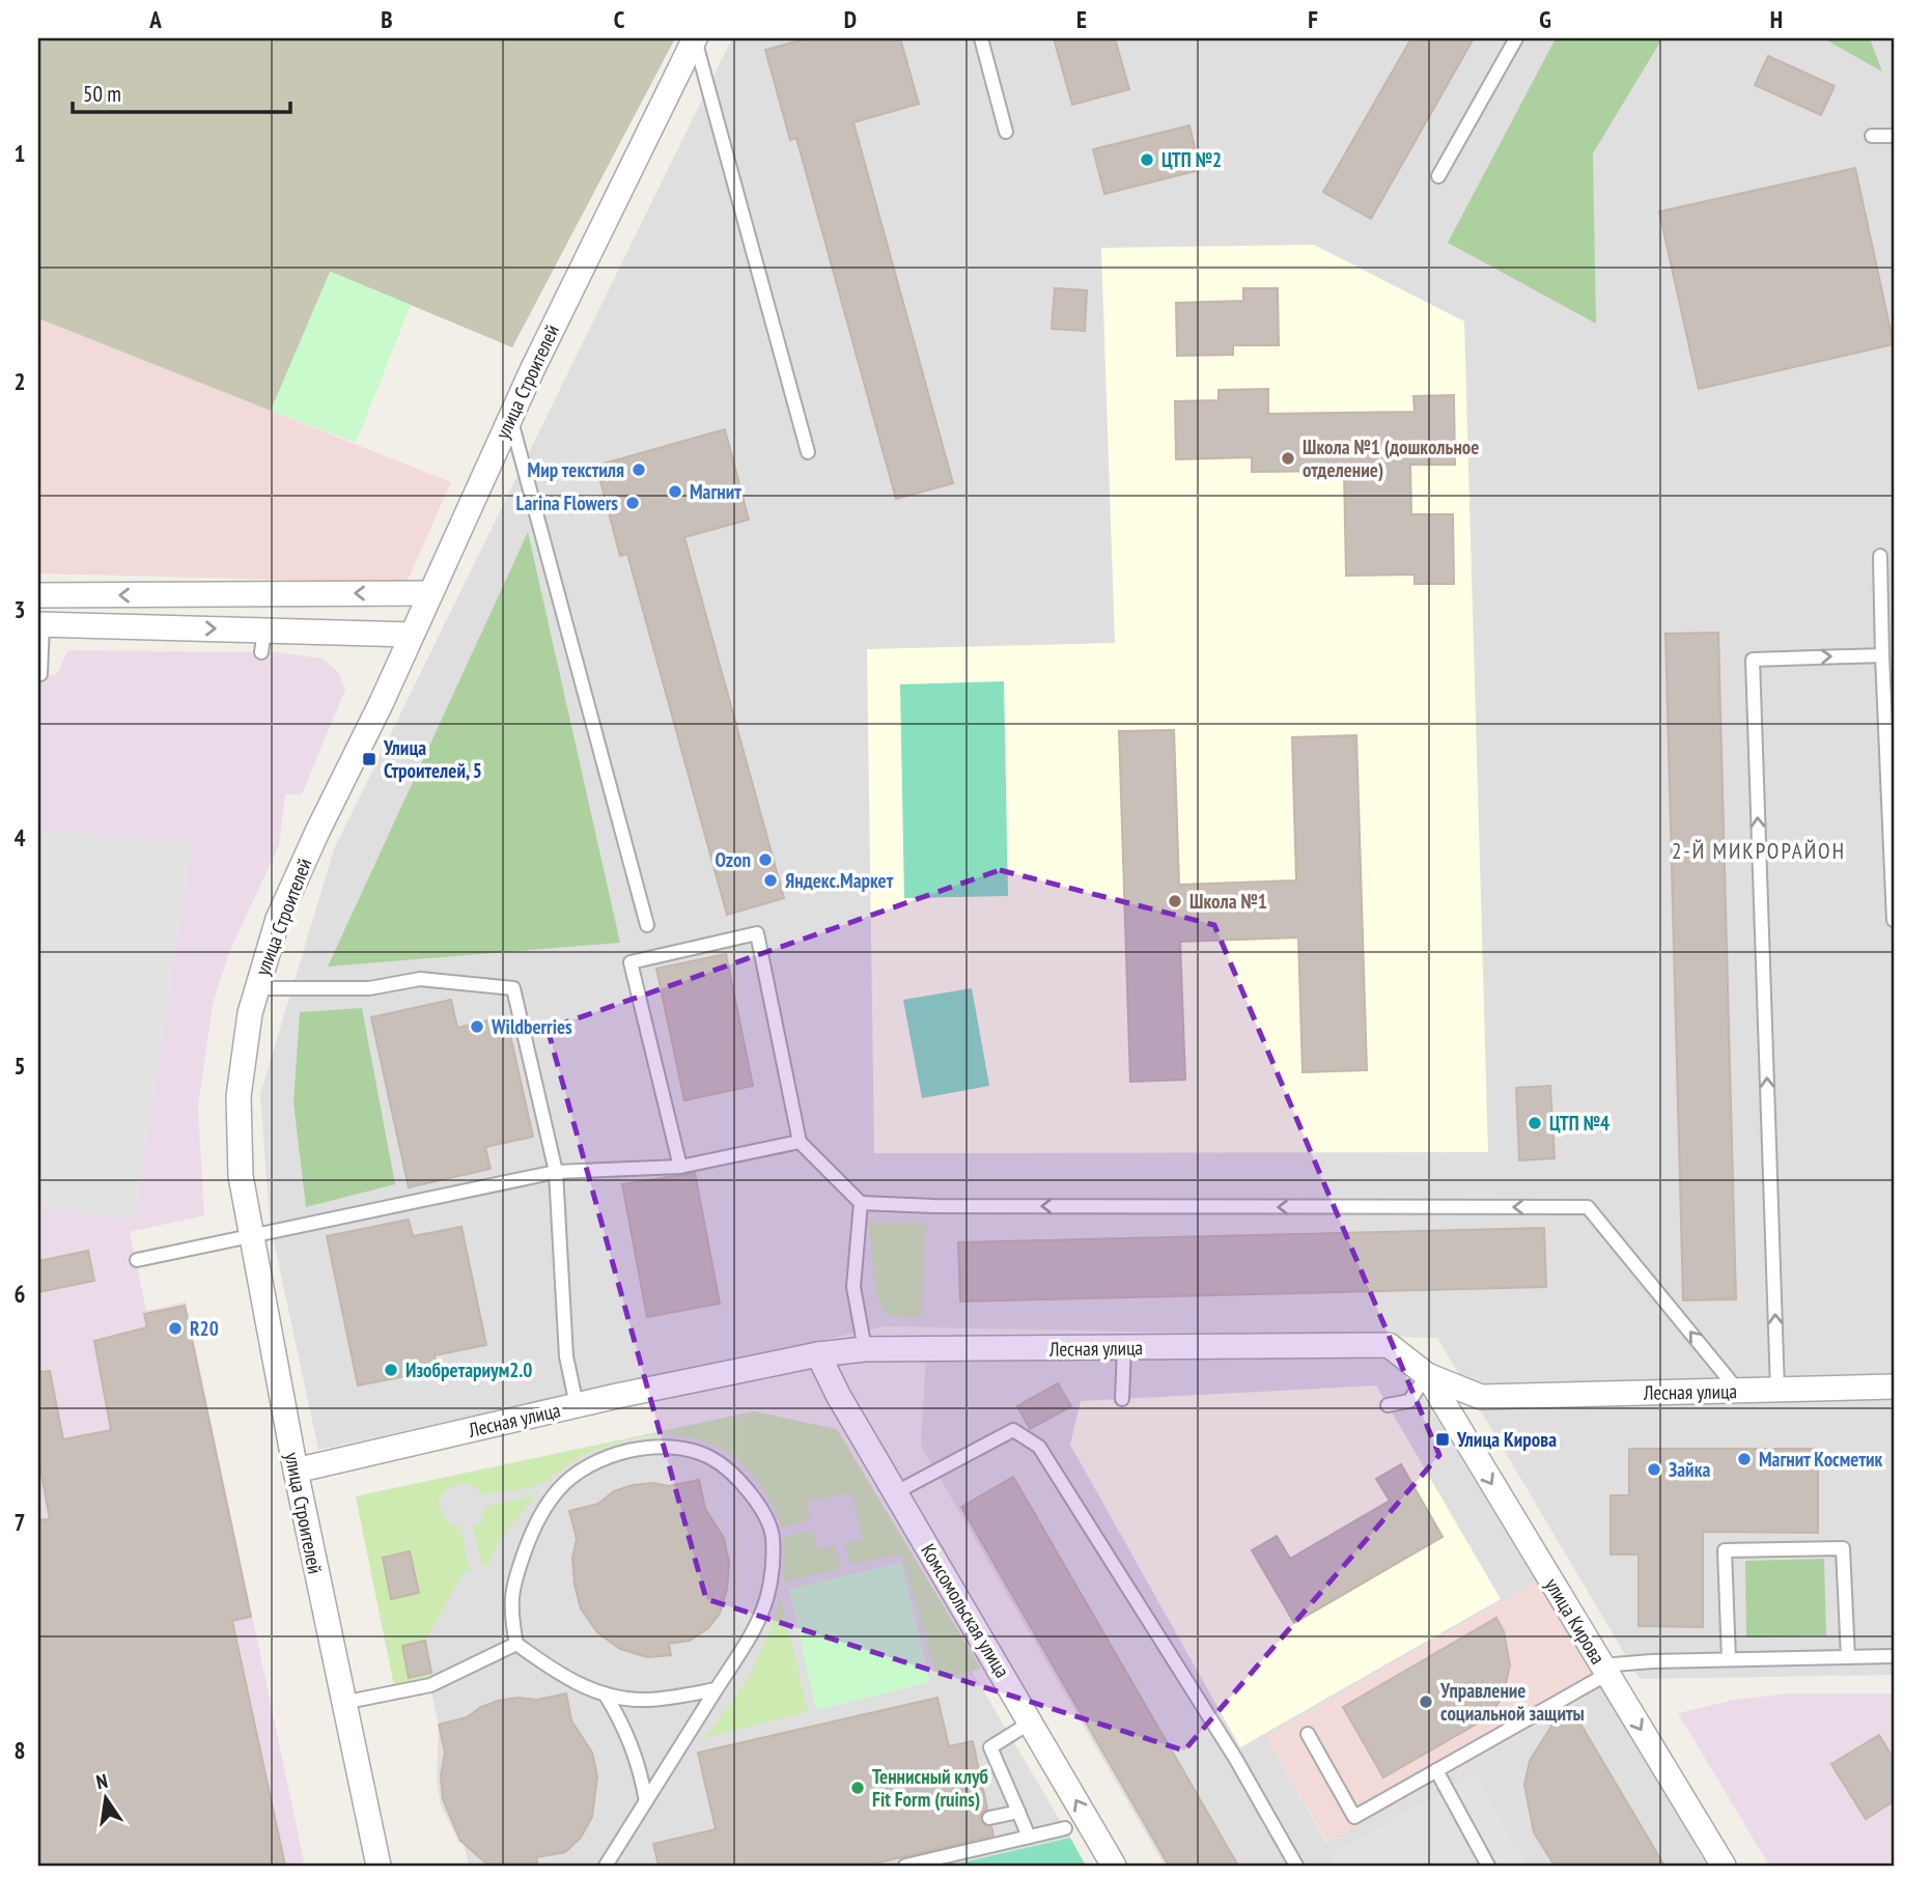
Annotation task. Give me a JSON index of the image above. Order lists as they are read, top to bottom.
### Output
{
  "streets": {
    "street": [
      "улица Строителей",
      "Лесная улица",
      "Комсомольская улица",
      "улица Кирова"
    ]
  },
  "crossings": [
    ["улица Строителей", "Лесная улица"],
    ["Лесная улица", "Комсомольская улица"],
    ["Лесная улица", "улица Кирова"]
  ],
  "one_way": ["улица Кирова"],
  "districts": ["2-Й МИКРОРАЙОН"],
  "places": {
    "other": [
      "ЦТП №2",
      "Школа №1 (дошкольное отделение)",
      "Мир текстиля",
      "Магнит",
      "Larina Flowers",
      "Ozon",
      "Яндекс.Маркет",
      "Школа №1",
      "Wildberries",
      "ЦТП №4",
      "R20",
      "Изобретариум2.0",
      "Магнит Косметик",
      "Зайка",
      "Управление социальной защиты",
      "Теннисный клуб Fit Form (ruins)"
    ],
    "transit": ["Улица Строителей, 5", "Улица Кирова"]
  },
  "scale_bar": "50 m",
  "north": "top",
  "grid": {
    "columns": [
      "A",
      "B",
      "C",
      "D",
      "E",
      "F",
      "G",
      "H"
    ],
    "rows": [
      "1",
      "2",
      "3",
      "4",
      "5",
      "6",
      "7",
      "8"
    ]
  }
}
